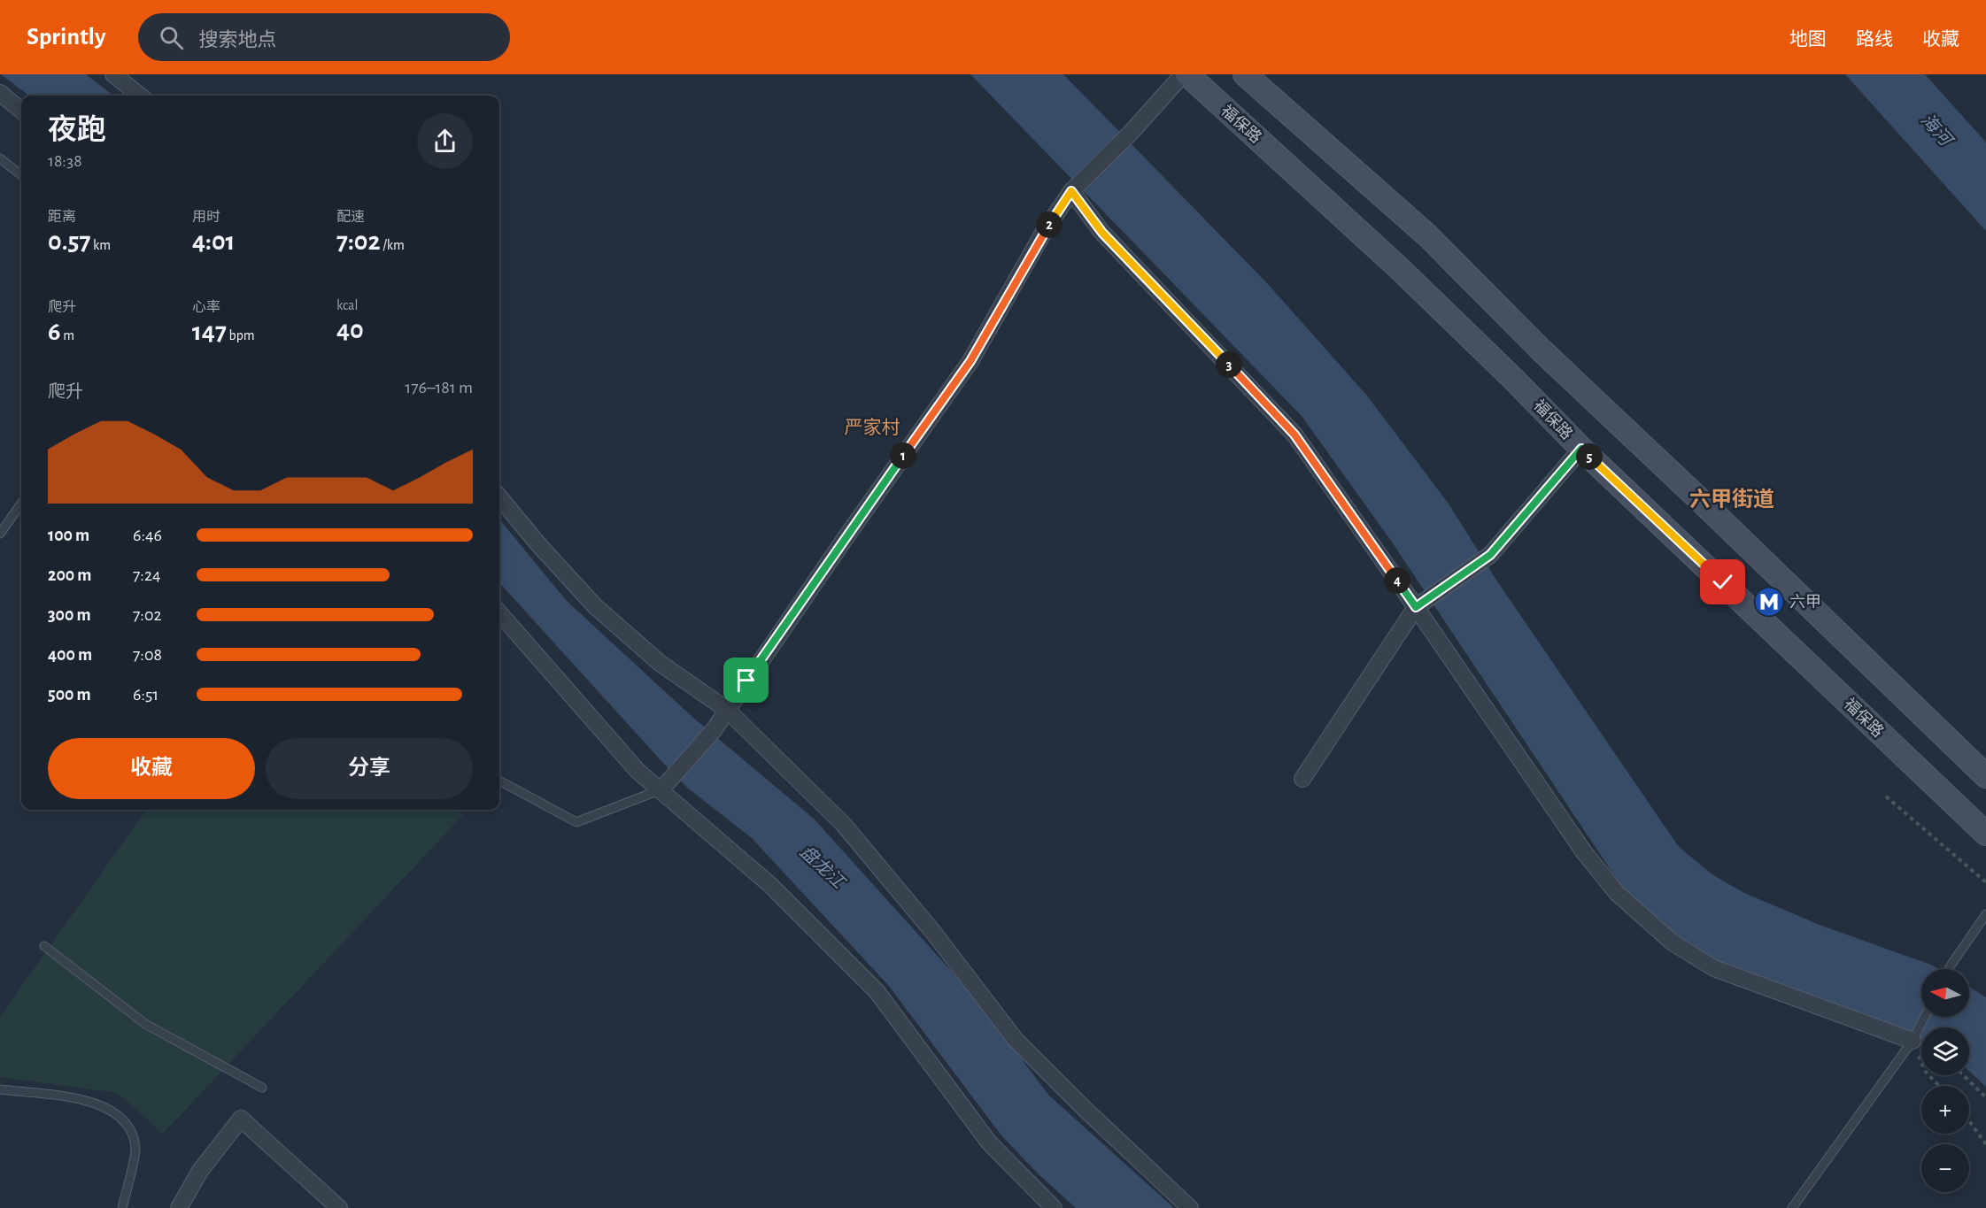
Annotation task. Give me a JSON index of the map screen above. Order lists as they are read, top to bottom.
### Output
{
  "streets": {
    "main road": ["福保路"]
  },
  "districts": ["严家村", "六甲街道"],
  "water": ["海河", "盘龙江"],
  "places": {
    "metro station": ["六甲"]
  },
  "north": "left",
  "page": {
    "header": "Sprintly",
    "search": "搜索地点",
    "nav": ["地图", "路线", "收藏"],
    "heading": ["夜跑", "18:38"],
    "stats": [
      ["距离", "0.57 km"],
      ["用时", "4:01"],
      ["配速", "7:02 /km"],
      ["爬升", "6 m"],
      ["心率", "147 bpm"],
      ["kcal", "40"]
    ],
    "pins": [
      "2",
      "3",
      "1",
      "5",
      "4"
    ],
    "chart": ["爬升", "176–181 m"],
    "list": [
      {
        "name": "100 m",
        "note": "6:46"
      },
      {
        "name": "200 m",
        "note": "7:24"
      },
      {
        "name": "300 m",
        "note": "7:02"
      },
      {
        "name": "400 m",
        "note": "7:08"
      },
      {
        "name": "500 m",
        "note": "6:51"
      }
    ],
    "buttons": ["收藏", "分享"],
    "map_buttons": ["+", "−"]
  }
}
